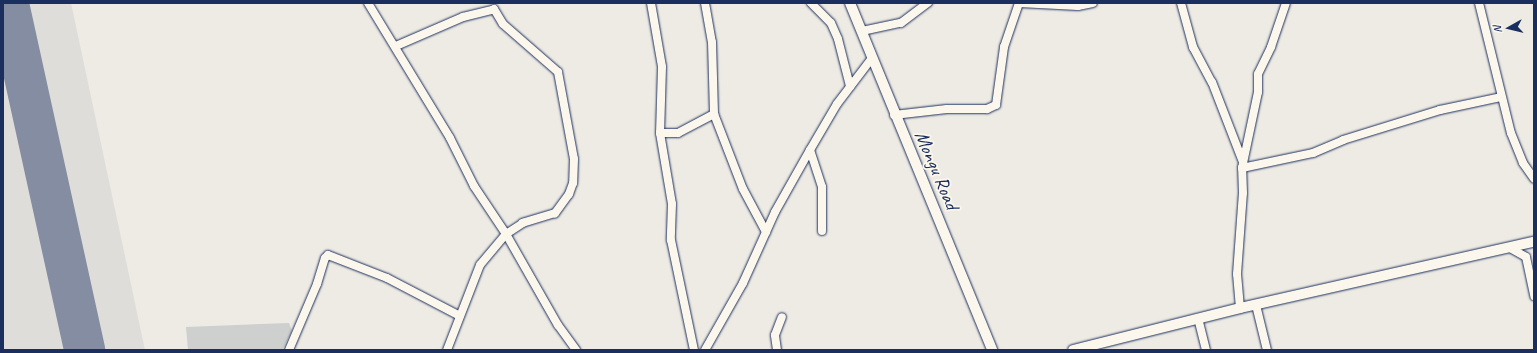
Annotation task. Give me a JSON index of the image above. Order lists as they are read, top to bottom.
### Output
{
  "streets": {
    "main road": ["Mongu Road"]
  },
  "north": "left"
}
